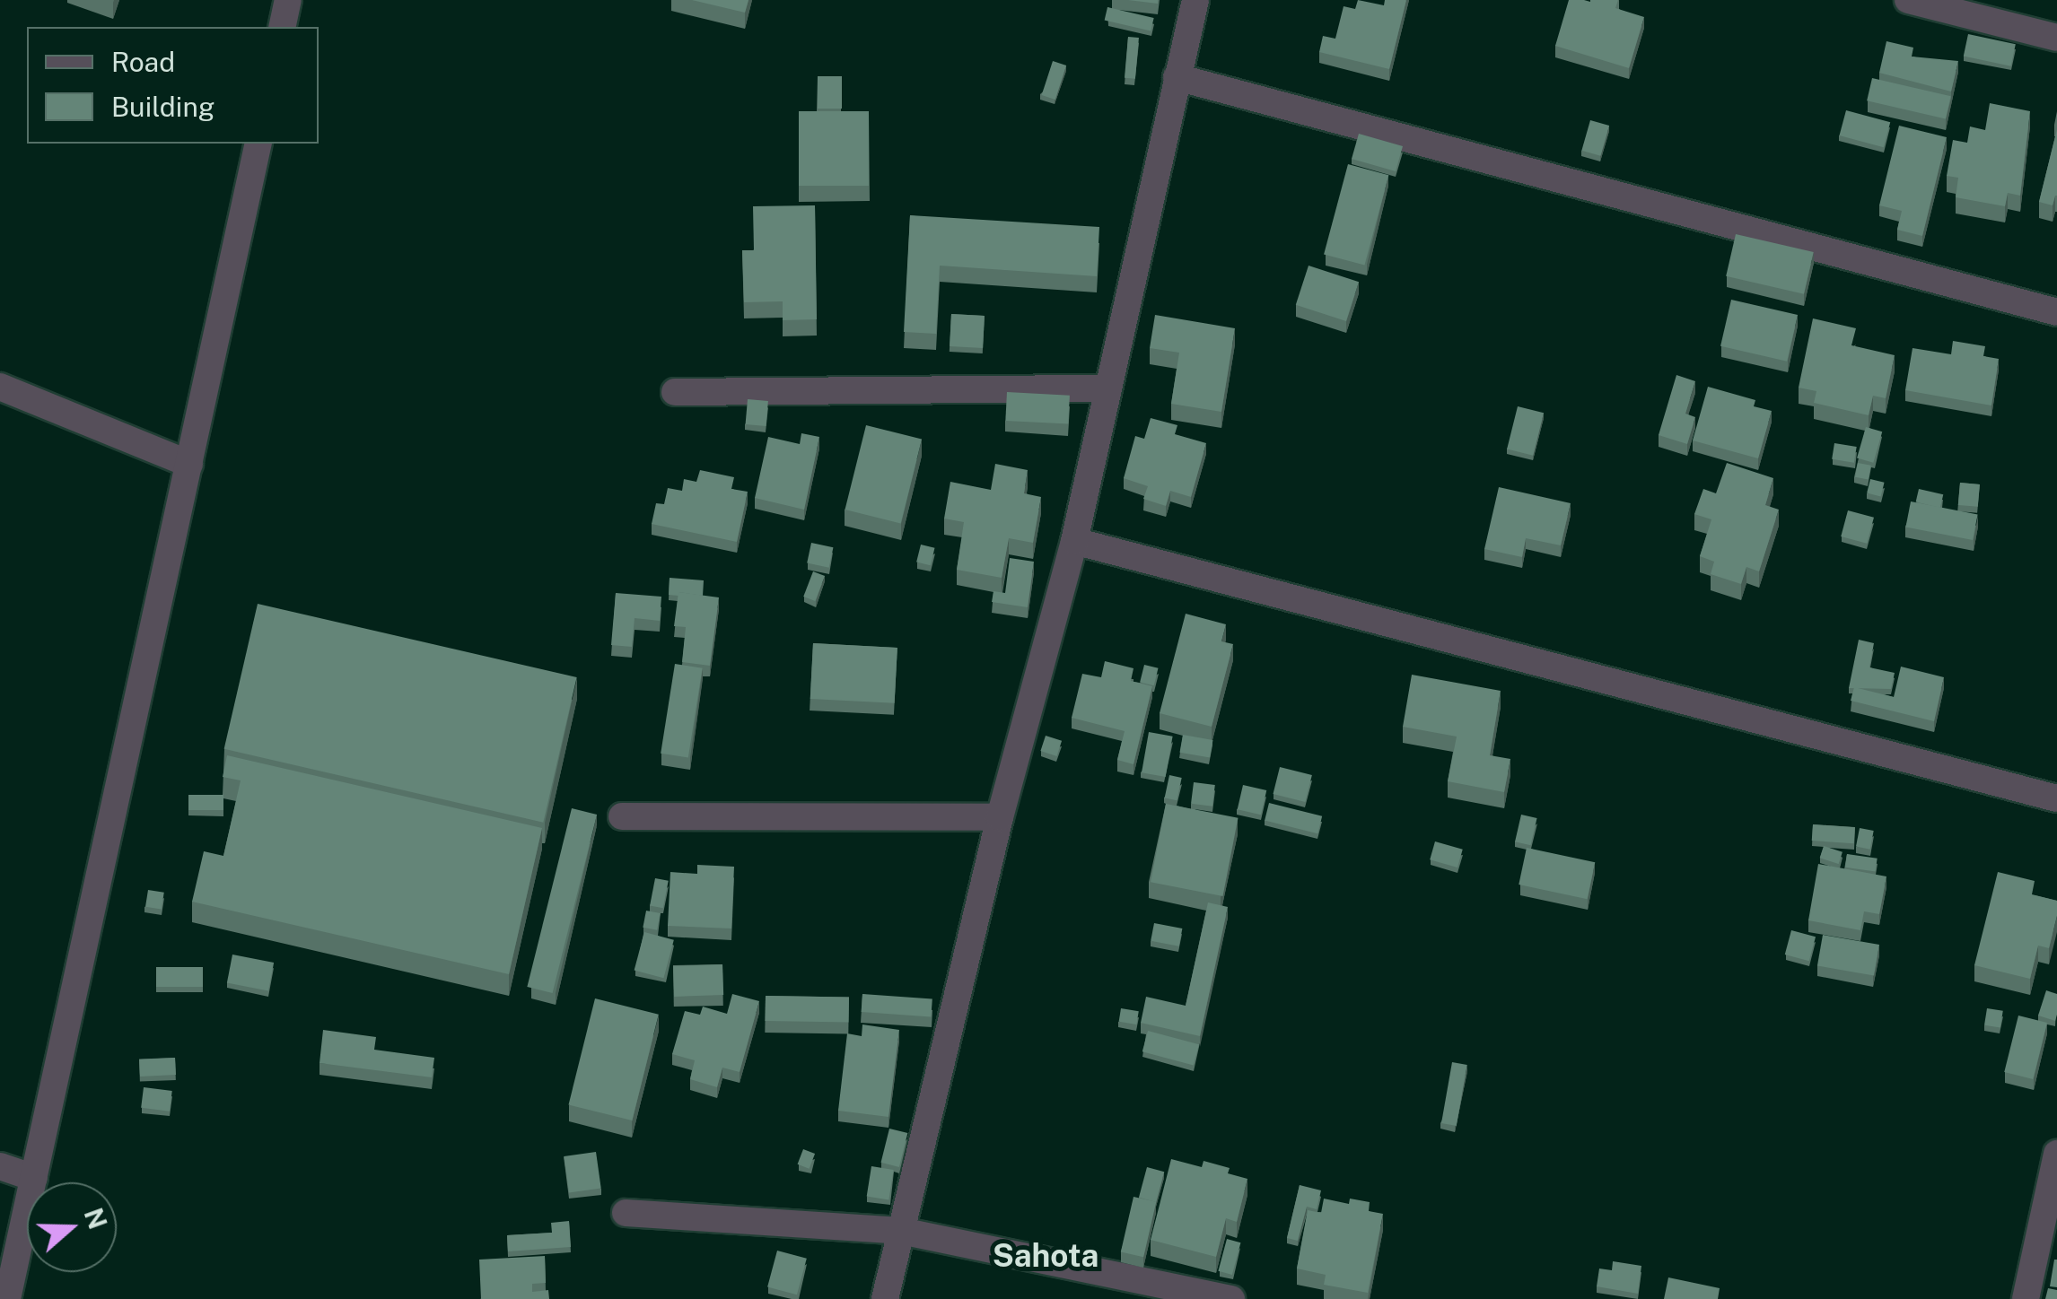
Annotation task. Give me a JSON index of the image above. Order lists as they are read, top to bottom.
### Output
{
  "districts": ["Sahota"],
  "legend": ["Road", "Building"],
  "north": "right"
}
